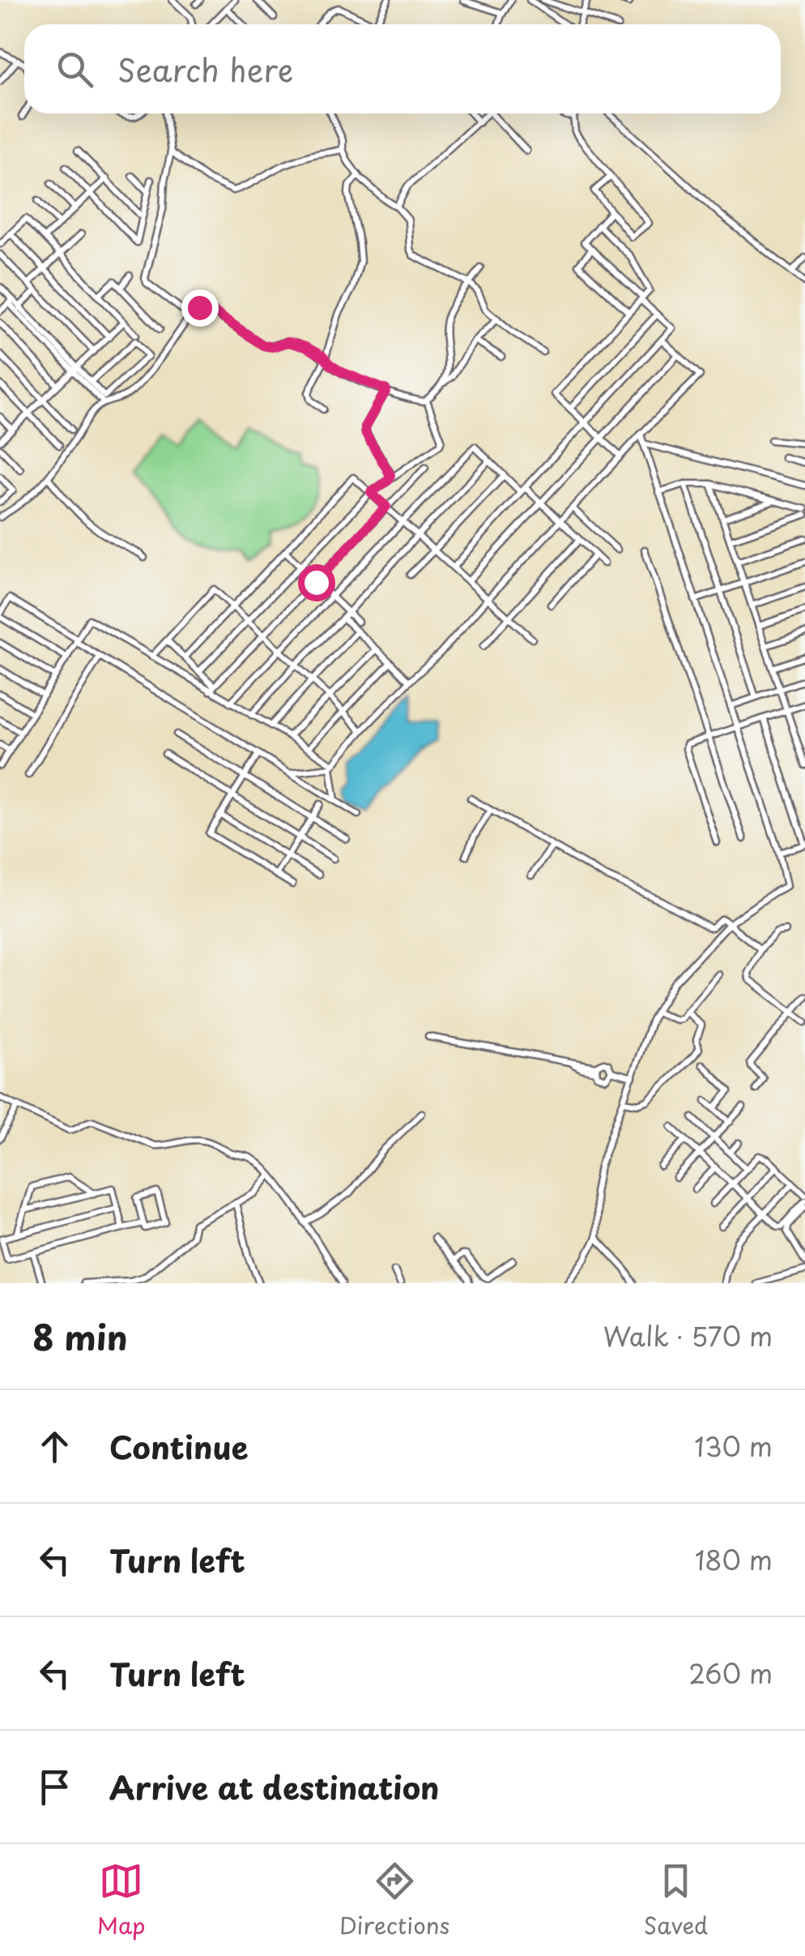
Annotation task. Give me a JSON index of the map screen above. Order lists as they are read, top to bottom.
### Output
{
  "page": {
    "search": "Search here",
    "heading": ["8 min", "Walk · 570 m"],
    "list": [
      ["Continue", "130 m"],
      ["Turn left", "180 m"],
      ["Turn left", "260 m"],
      "Arrive at destination"
    ],
    "nav": ["Map", "Directions", "Saved"]
  }
}
